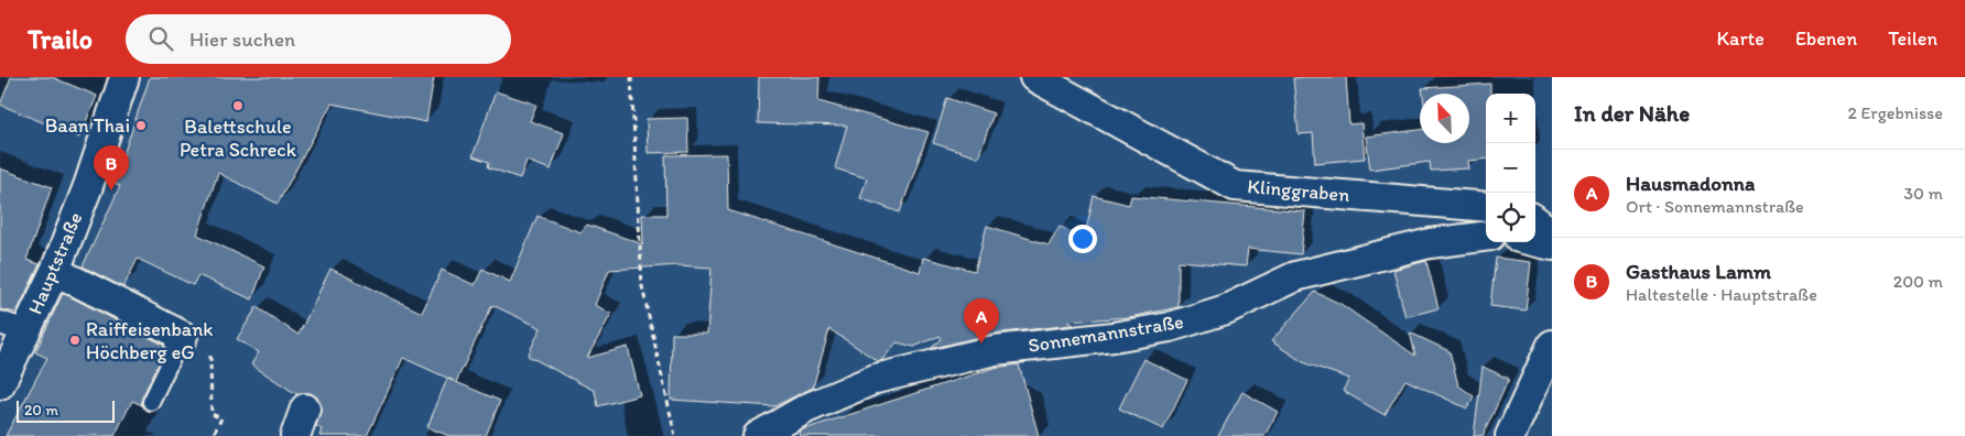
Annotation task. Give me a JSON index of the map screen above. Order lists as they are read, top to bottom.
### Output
{
  "streets": {
    "street": ["Klinggraben", "Hauptstraße", "Sonnemannstraße"]
  },
  "places": ["Balettschule Petra Schreck", "Baan Thai", "Raiffeisenbank Höchberg eG"],
  "scale_bar": "20 m",
  "north": "top left",
  "page": {
    "header": "Trailo",
    "search": "Hier suchen",
    "nav": ["Karte", "Ebenen", "Teilen"],
    "heading": ["In der Nähe", "2 Ergebnisse"],
    "map_buttons": ["+", "−"],
    "pins": ["B", "A"],
    "list": [
      {
        "mark": "A",
        "name": "Hausmadonna",
        "note": "Ort · Sonnemannstraße",
        "value": "30 m"
      },
      {
        "mark": "B",
        "name": "Gasthaus Lamm",
        "note": "Haltestelle · Hauptstraße",
        "value": "200 m"
      }
    ],
    "scale": "20 m"
  }
}
